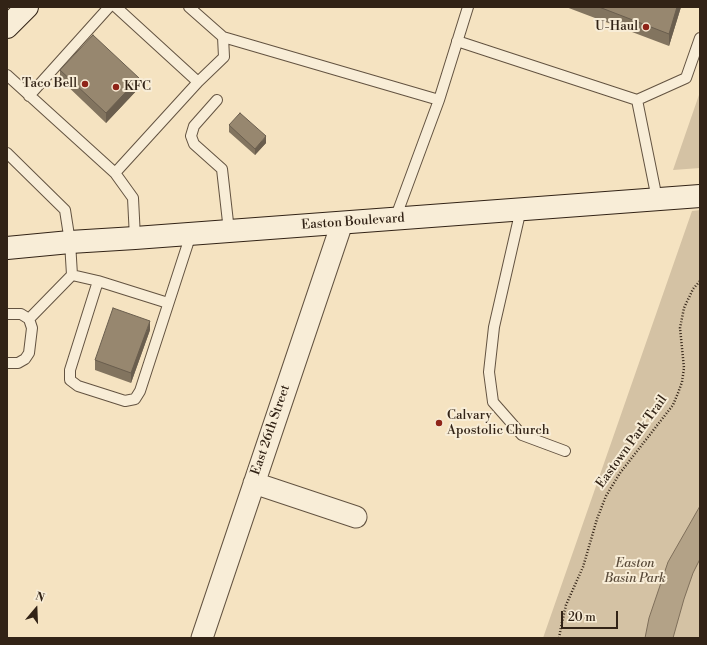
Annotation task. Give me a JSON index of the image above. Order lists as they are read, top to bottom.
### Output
{
  "streets": {
    "main road": ["Easton Boulevard"],
    "street": ["East 26th Street"],
    "path": ["Eastown Park Trail"]
  },
  "crossings": [
    ["Easton Boulevard", "East 26th Street"]
  ],
  "parks": ["Easton Basin Park"],
  "places": [
    "U-Haul",
    "Taco Bell",
    "KFC",
    "Calvary Apostolic Church"
  ],
  "scale_bar": "20 m",
  "north": "top"
}
